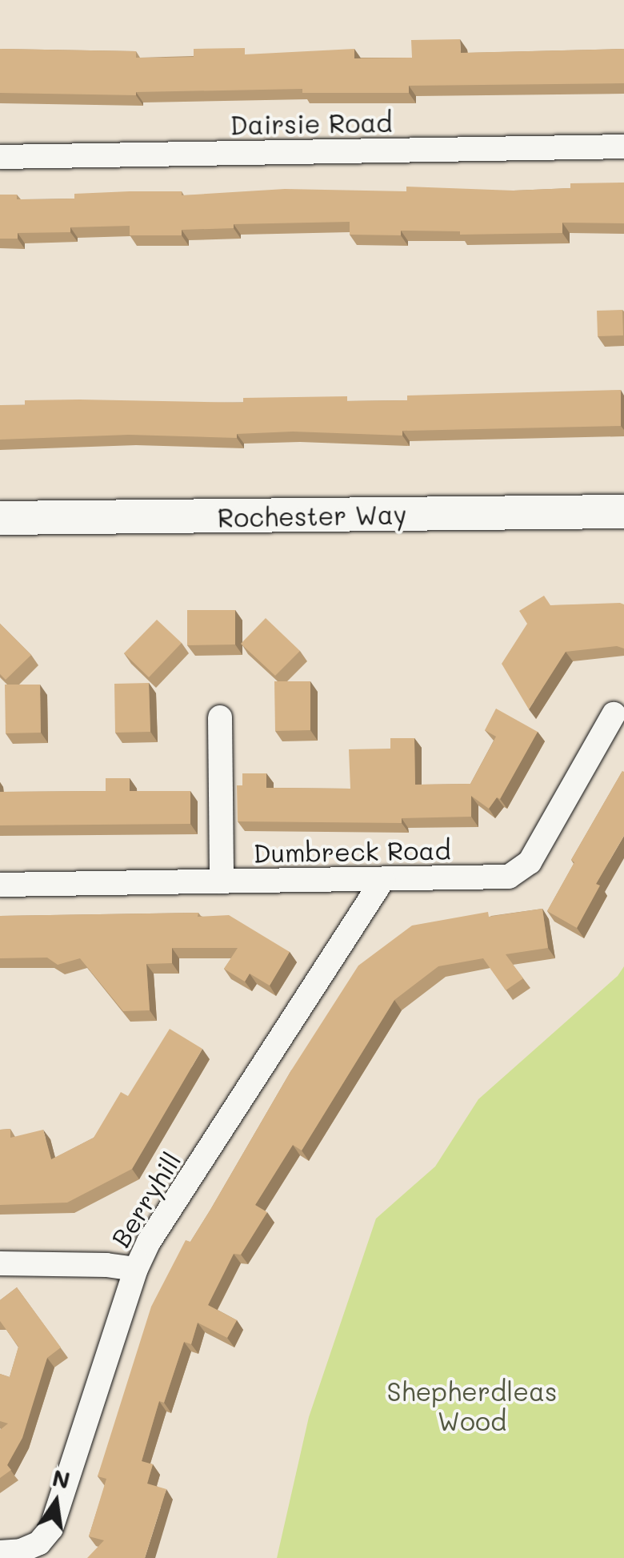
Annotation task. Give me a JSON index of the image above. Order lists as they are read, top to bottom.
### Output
{
  "streets": {
    "street": [
      "Dairsie Road",
      "Rochester Way",
      "Dumbreck Road",
      "Berryhill"
    ]
  },
  "crossings": [
    ["Dumbreck Road", "Berryhill"]
  ],
  "parks": ["Shepherdleas Wood"],
  "north": "top"
}
